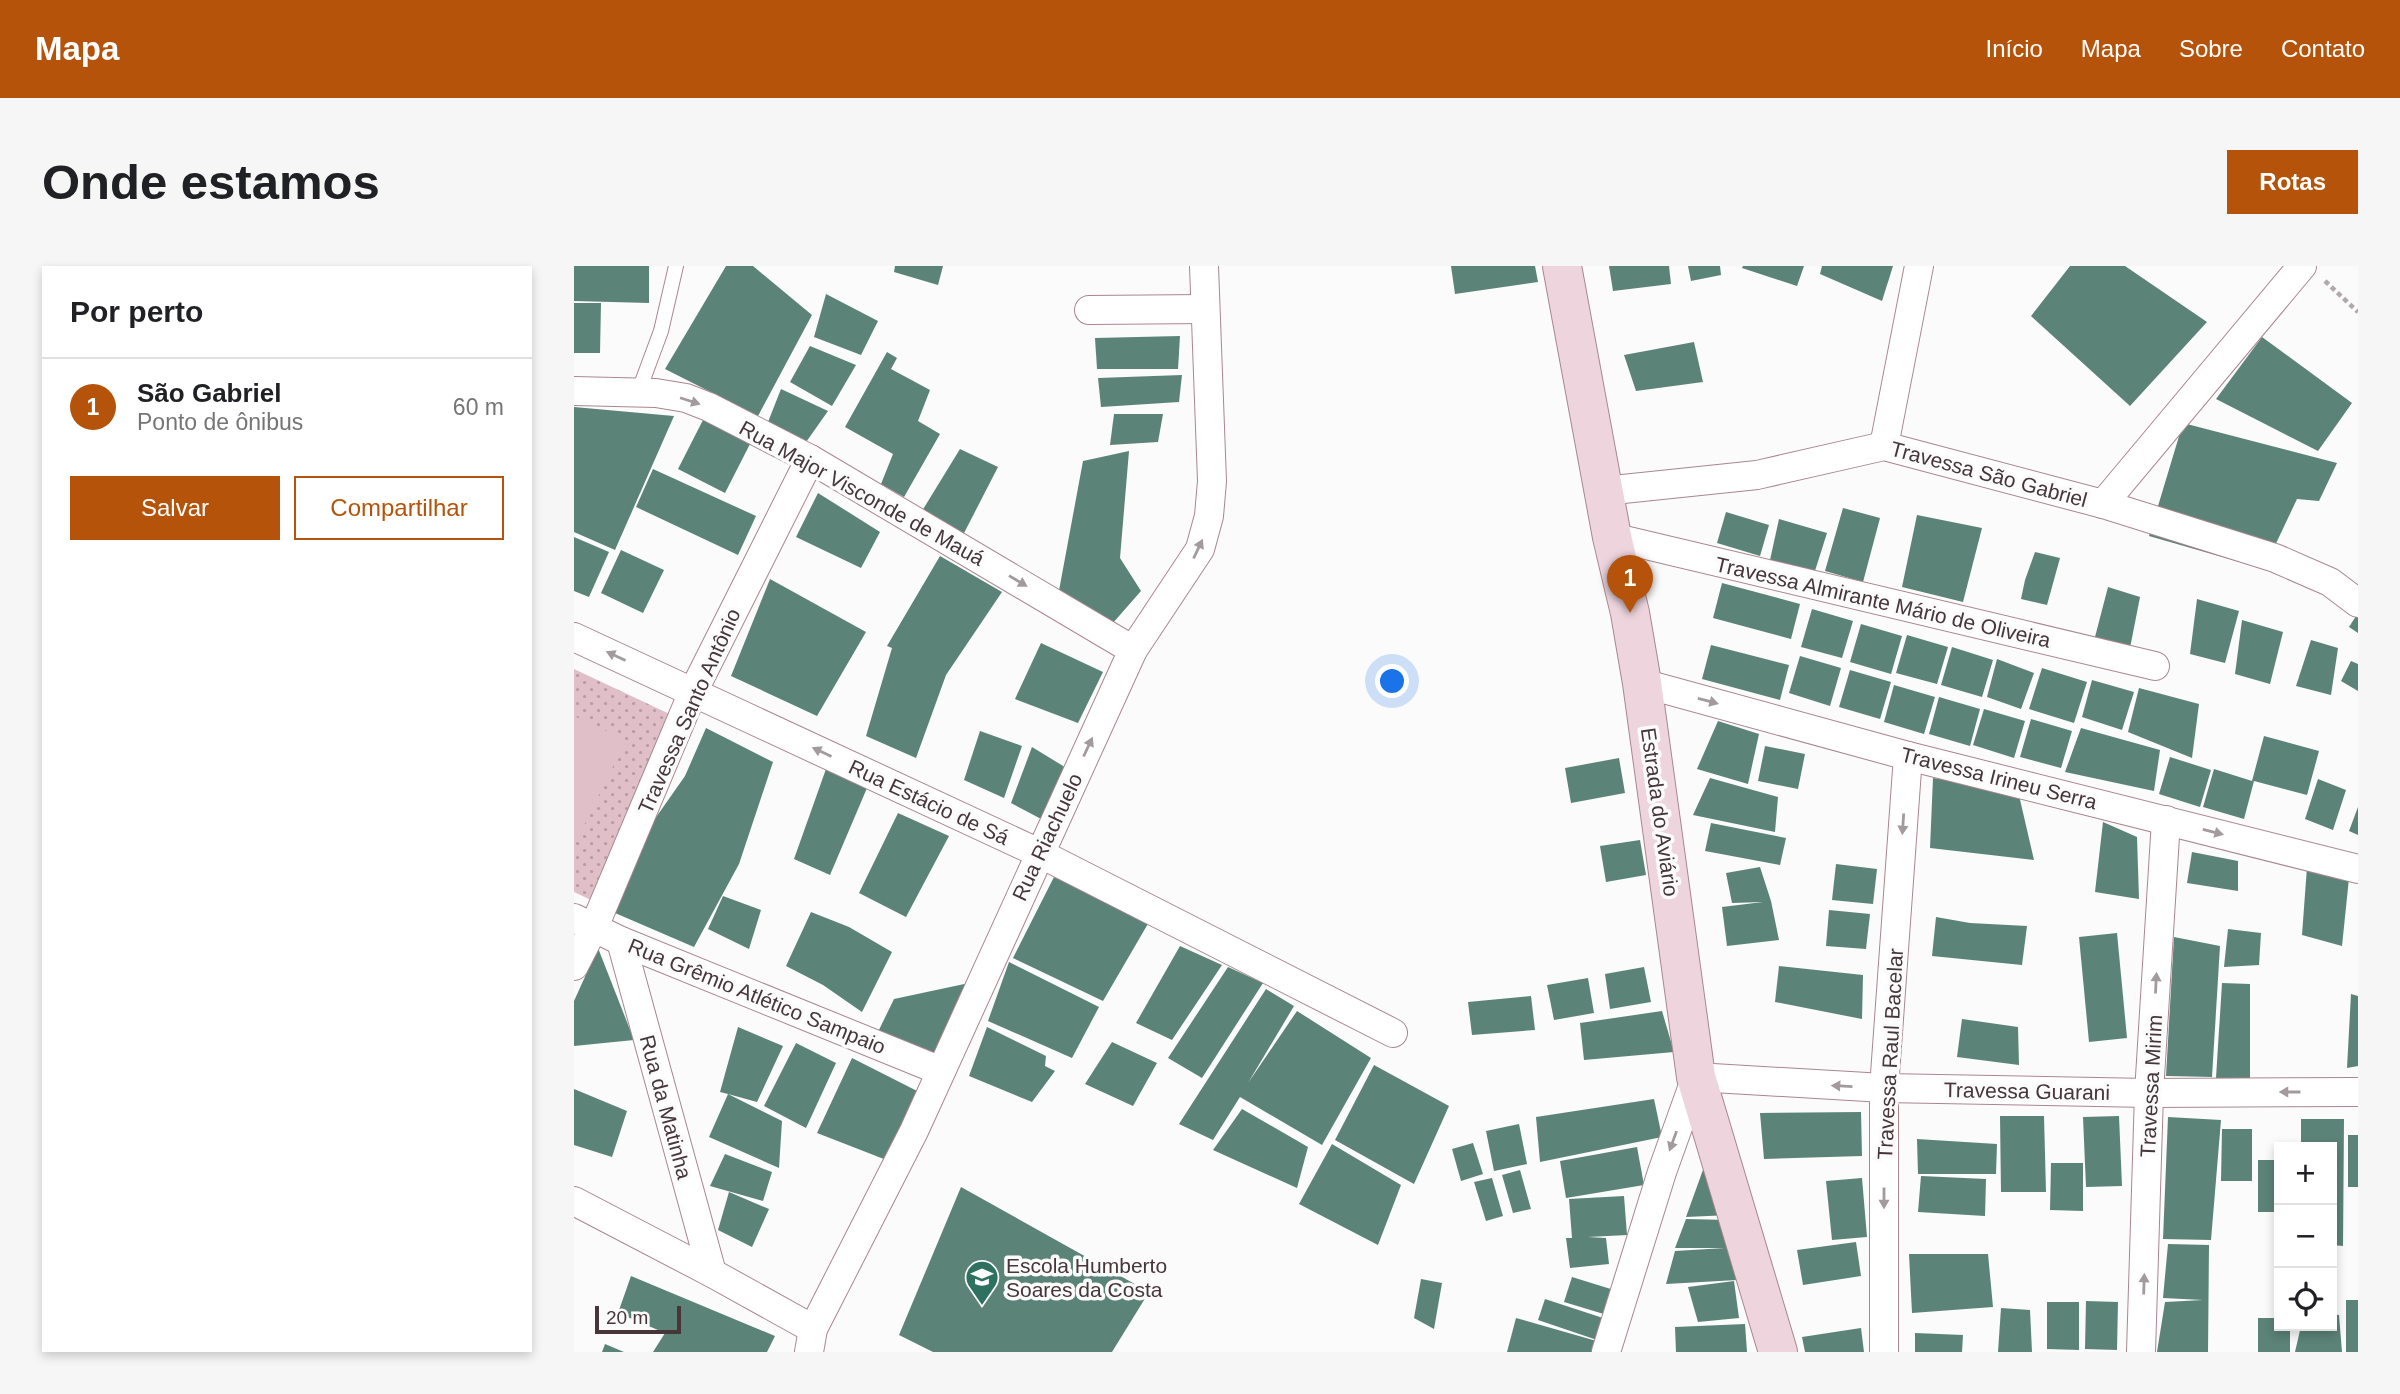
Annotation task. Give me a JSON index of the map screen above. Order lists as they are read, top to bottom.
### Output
{
  "streets": {
    "street": [
      "Travessa São Gabriel",
      "Rua Major Visconde de Mauá",
      "Travessa Almirante Mário de Oliveira",
      "Travessa Santo Antônio",
      "Travessa Irineu Serra",
      "Rua Estácio de Sá",
      "Estrada do Aviário",
      "Rua Riachuelo",
      "Rua Grêmio Atlético Sampaio",
      "Travessa Raul Bacelar",
      "Travessa Mirim",
      "Travessa Guarani",
      "Rua da Matinha"
    ]
  },
  "crossings": [
    ["Travessa São Gabriel", "Estrada do Aviário"],
    ["Rua Major Visconde de Mauá", "Travessa Santo Antônio"],
    ["Rua Major Visconde de Mauá", "Rua Riachuelo"],
    ["Travessa Almirante Mário de Oliveira", "Estrada do Aviário"],
    ["Travessa Santo Antônio", "Rua Estácio de Sá"],
    ["Travessa Santo Antônio", "Rua Grêmio Atlético Sampaio"],
    ["Travessa Irineu Serra", "Estrada do Aviário"],
    ["Travessa Irineu Serra", "Travessa Raul Bacelar"],
    ["Travessa Irineu Serra", "Travessa Mirim"],
    ["Rua Estácio de Sá", "Rua Riachuelo"],
    ["Estrada do Aviário", "Travessa Guarani"],
    ["Rua Riachuelo", "Rua Grêmio Atlético Sampaio"],
    ["Rua Grêmio Atlético Sampaio", "Rua da Matinha"],
    ["Travessa Raul Bacelar", "Travessa Guarani"],
    ["Travessa Mirim", "Travessa Guarani"]
  ],
  "one_way": [
    "Rua Major Visconde de Mauá",
    "Travessa Irineu Serra",
    "Rua Estácio de Sá",
    "Rua Riachuelo",
    "Travessa Mirim",
    "Travessa Guarani"
  ],
  "places": {
    "school or university": ["Escola Humberto Soares da Costa"]
  },
  "scale_bar": "20 m",
  "page": {
    "header": "Mapa",
    "nav": [
      "Início",
      "Mapa",
      "Sobre",
      "Contato"
    ],
    "buttons": [
      "Rotas",
      ["Salvar", "Compartilhar"]
    ],
    "title": "Onde estamos",
    "heading": "Por perto",
    "list": [
      {
        "mark": "1",
        "name": "São Gabriel",
        "note": "Ponto de ônibus",
        "value": "60 m"
      }
    ],
    "pins": "1",
    "map_buttons": ["+", "−"],
    "scale": "20 m"
  }
}
